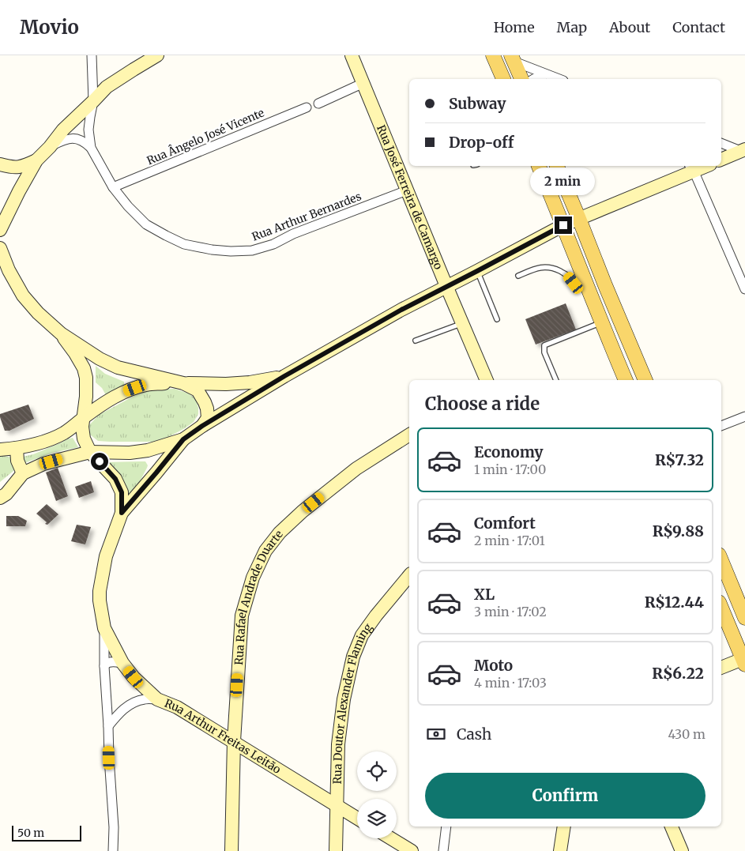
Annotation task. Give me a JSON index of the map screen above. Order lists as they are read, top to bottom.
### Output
{
  "streets": {
    "street": [
      "Rua Ângelo José Vicente",
      "Rua José Ferreira de Camargo",
      "Rua Arthur Bernardes",
      "Rua Rafael Andrade Duarte",
      "Rua Doutor Alexander Flaming",
      "Rua Arthur Freitas Leitão"
    ]
  },
  "crossings": [
    ["Rua Ângelo José Vicente", "Rua Arthur Bernardes"],
    ["Rua José Ferreira de Camargo", "Rua Arthur Bernardes"],
    ["Rua Rafael Andrade Duarte", "Rua Arthur Freitas Leitão"],
    ["Rua Doutor Alexander Flaming", "Rua Arthur Freitas Leitão"]
  ],
  "scale_bar": "50 m",
  "page": {
    "header": "Movio",
    "nav": [
      "Home",
      "Map",
      "About",
      "Contact"
    ],
    "banner": ["Subway", "Drop-off"],
    "bubble": "2 min",
    "heading": "Choose a ride",
    "list": [
      {
        "name": "Economy",
        "note": "1 min · 17:00",
        "value": "R$7.32"
      },
      {
        "name": "Comfort",
        "note": "2 min · 17:01",
        "value": "R$9.88"
      },
      {
        "name": "XL",
        "note": "3 min · 17:02",
        "value": "R$12.44"
      },
      {
        "name": "Moto",
        "note": "4 min · 17:03",
        "value": "R$6.22"
      }
    ],
    "pay": ["Cash", "430 m"],
    "buttons": "Confirm",
    "scale": "50 m"
  }
}
